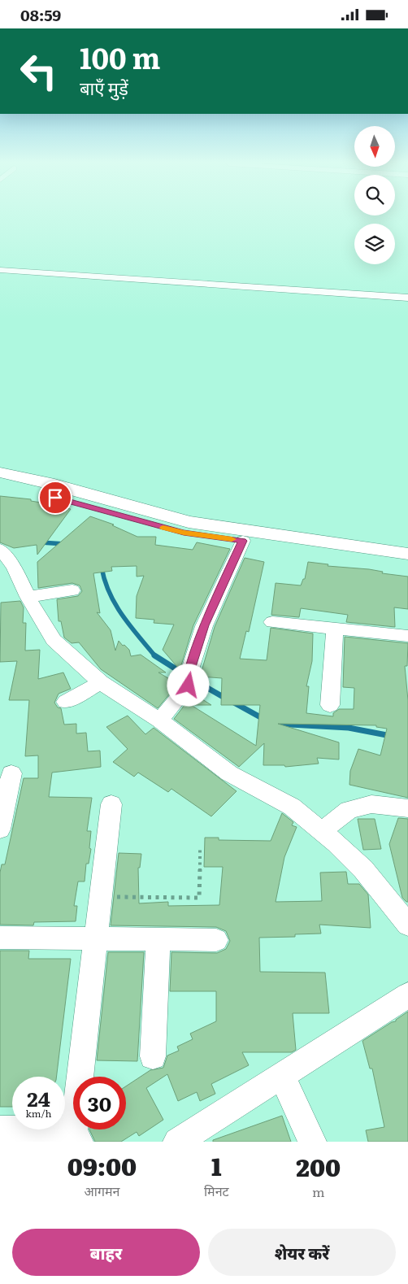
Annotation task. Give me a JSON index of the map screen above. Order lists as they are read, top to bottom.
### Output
{
  "north": "bottom",
  "page": {
    "status": "08:59",
    "turn": ["100 m", "बाएँ मुड़ें"],
    "speed": "24 km/h",
    "limit": "30",
    "eta": [
      "09:00",
      "आगमन",
      "1",
      "मिनट",
      "200",
      "m"
    ],
    "buttons": ["बाहर", "शेयर करें"]
  }
}
